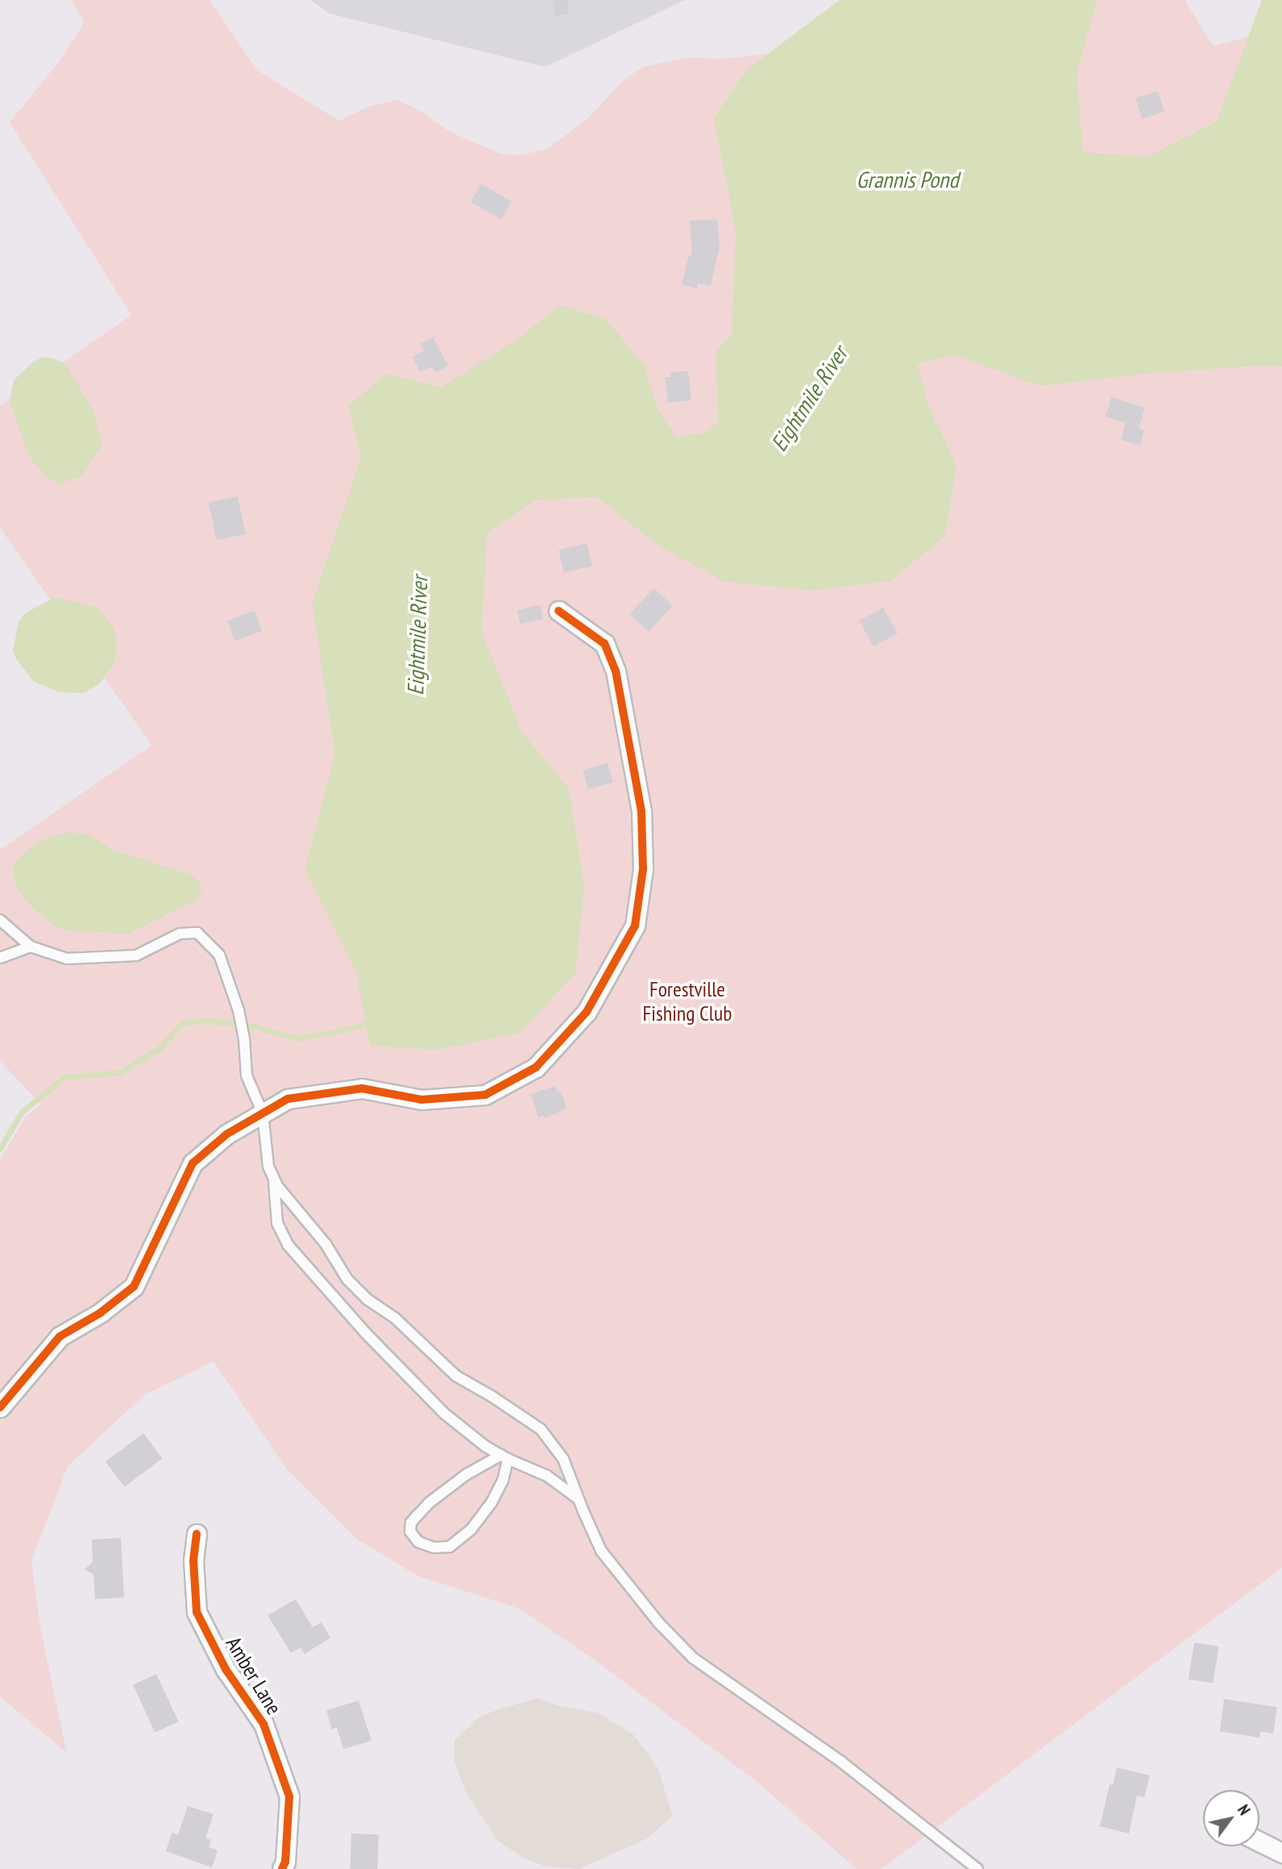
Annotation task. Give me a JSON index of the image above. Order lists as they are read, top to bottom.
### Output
{
  "streets": {
    "street": ["Amber Lane"]
  },
  "water": ["Grannis Pond", "Eightmile River"],
  "parks": ["Forestville Fishing Club"],
  "north": "top right"
}
